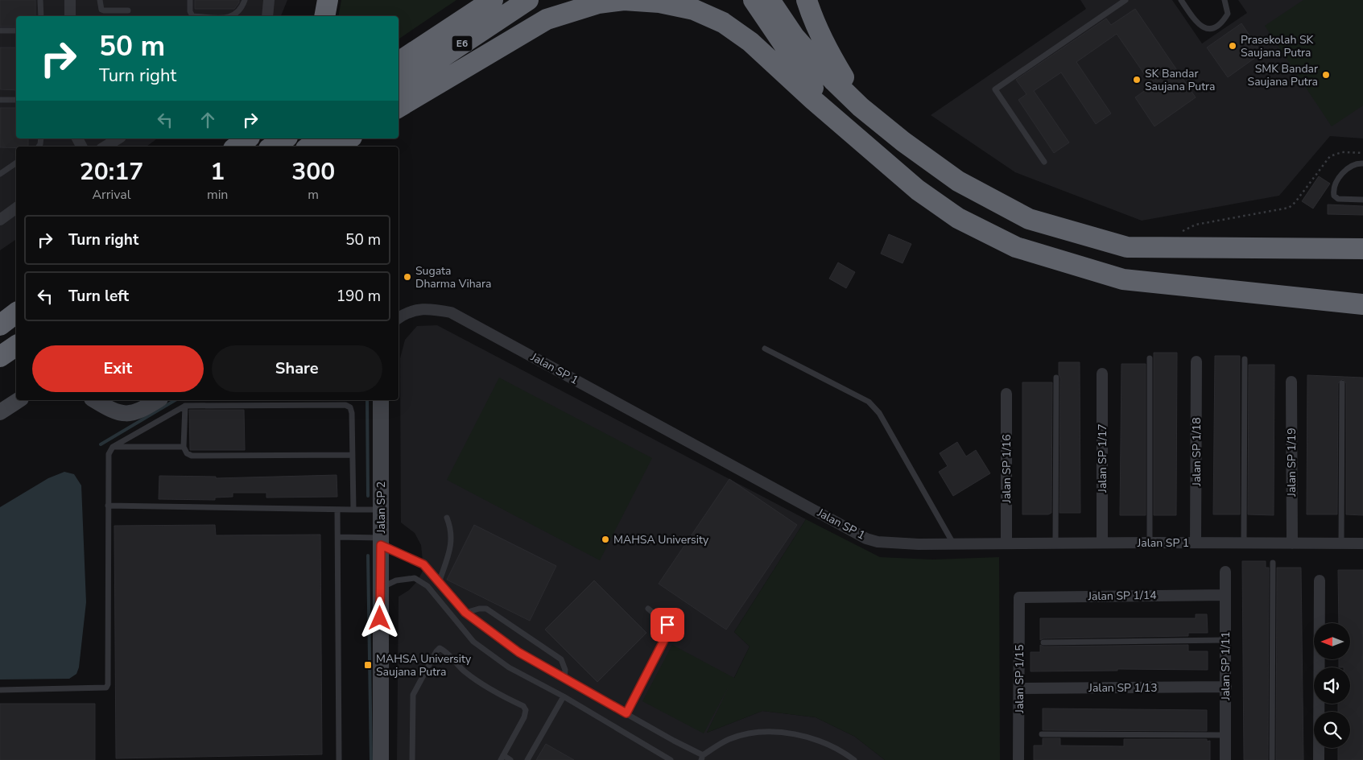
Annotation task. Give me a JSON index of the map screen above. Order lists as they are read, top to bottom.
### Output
{
  "streets": {
    "highway": ["E6"],
    "street": [
      "Jalan SP 1",
      "Jalan SP 1/18",
      "Jalan SP 1/17",
      "Jalan SP 1/19",
      "Jalan SP 1/16",
      "Jalan SP 2",
      "Jalan SP 1/14",
      "Jalan SP 1/11",
      "Jalan SP 1/15",
      "Jalan SP 1/13"
    ]
  },
  "crossings": [
    ["Jalan SP 1", "Jalan SP 1/18"],
    ["Jalan SP 1", "Jalan SP 1/17"],
    ["Jalan SP 1", "Jalan SP 1/19"],
    ["Jalan SP 1", "Jalan SP 1/16"],
    ["Jalan SP 1/14", "Jalan SP 1/11"],
    ["Jalan SP 1/14", "Jalan SP 1/15"],
    ["Jalan SP 1/11", "Jalan SP 1/13"],
    ["Jalan SP 1/15", "Jalan SP 1/13"]
  ],
  "places": {
    "other": [
      "Prasekolah SK Saujana Putra",
      "SMK Bandar Saujana Putra",
      "SK Bandar Saujana Putra",
      "Sugata Dharma Vihara",
      "MAHSA University"
    ],
    "transit": ["MAHSA University Saujana Putra"]
  },
  "north": "left",
  "page": {
    "turn": ["50 m", "Turn right"],
    "eta": [
      "20:17",
      "Arrival",
      "1",
      "min",
      "300",
      "m"
    ],
    "list": [
      {
        "name": "Turn right",
        "value": "50 m"
      },
      {
        "name": "Turn left",
        "value": "190 m"
      }
    ],
    "buttons": ["Exit", "Share"]
  }
}
